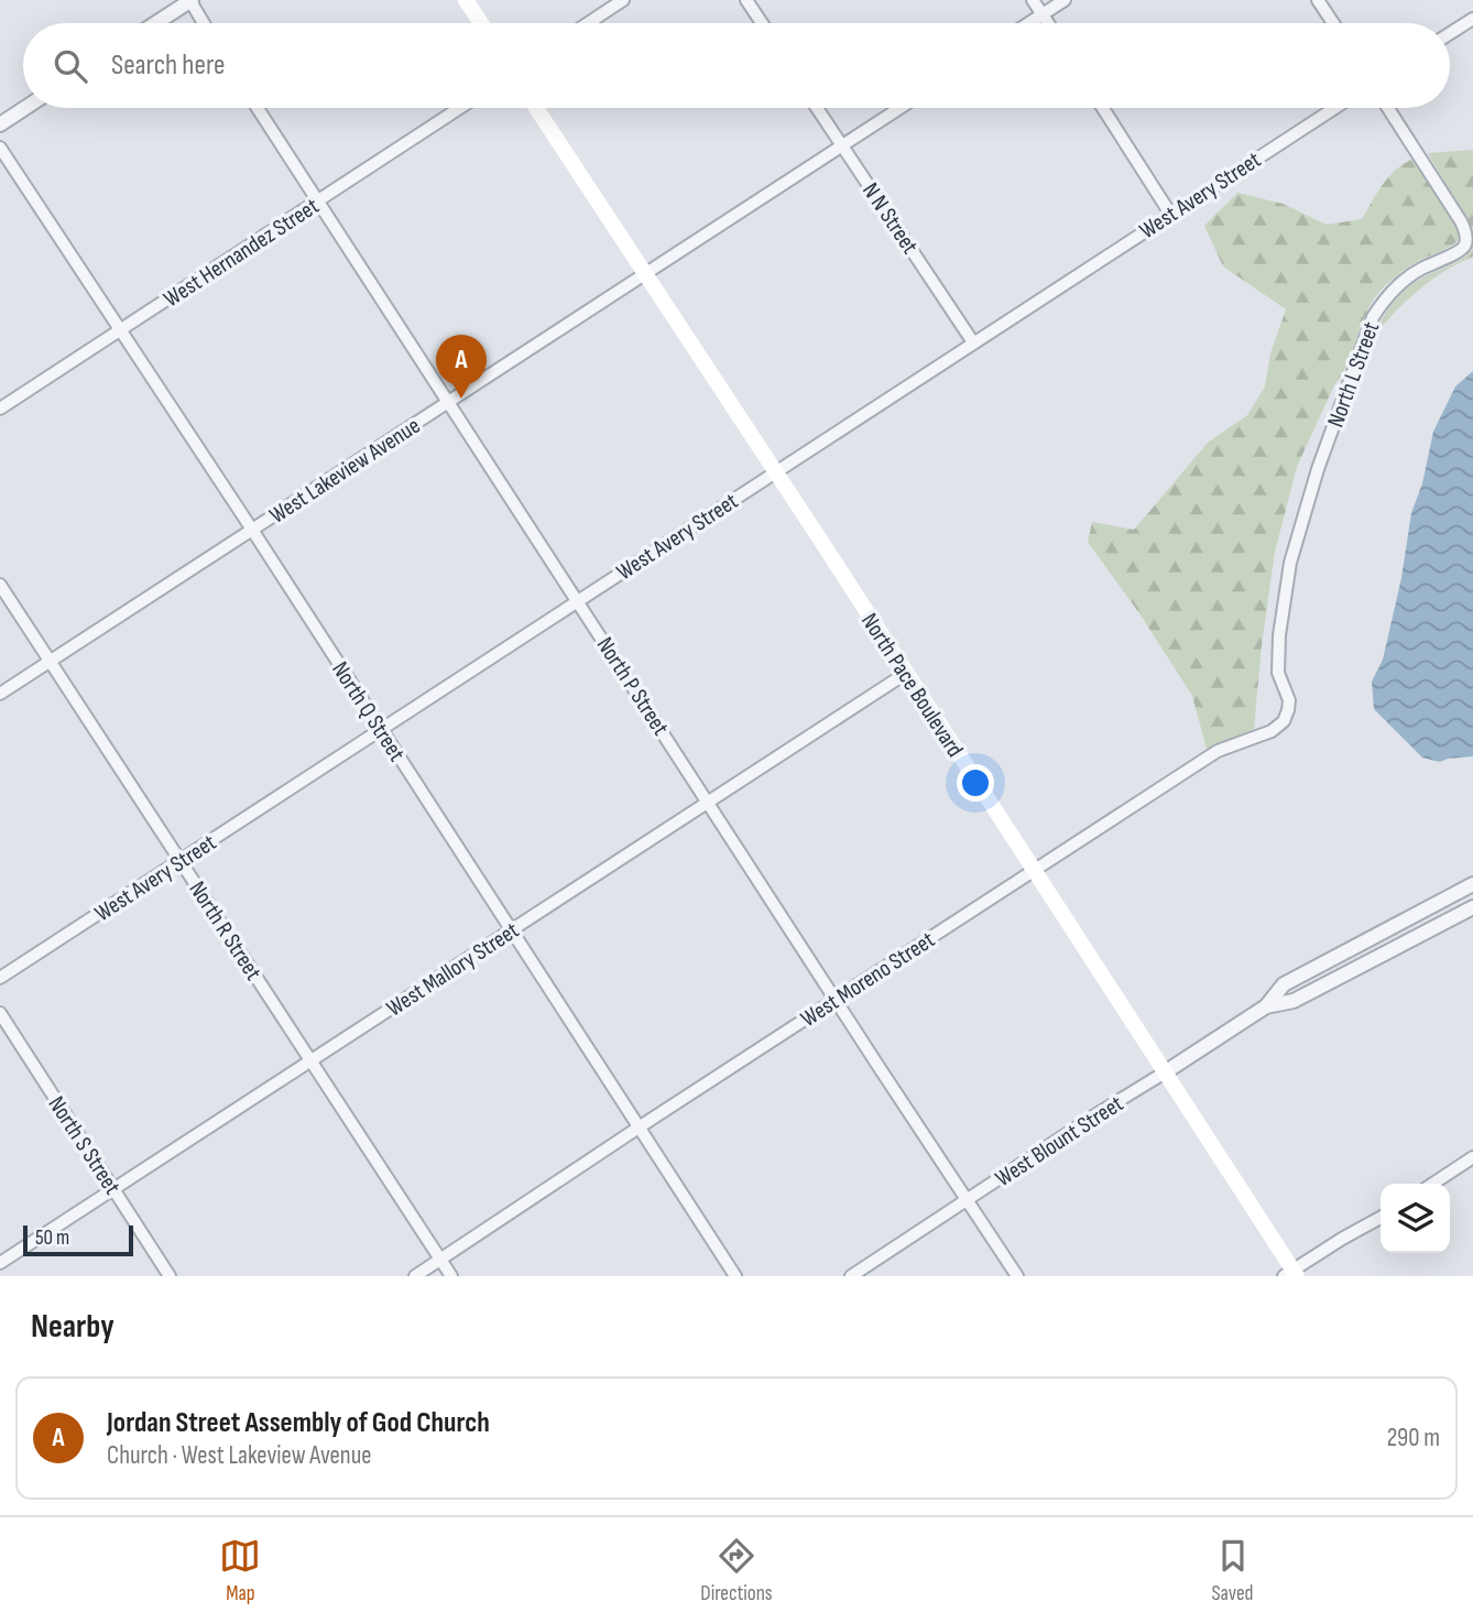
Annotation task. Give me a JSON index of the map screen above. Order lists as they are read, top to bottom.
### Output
{
  "streets": {
    "main road": ["North Pace Boulevard"],
    "street": [
      "West Avery Street",
      "N N Street",
      "West Hernandez Street",
      "North L Street",
      "West Lakeview Avenue",
      "North P Street",
      "North Q Street",
      "North R Street",
      "West Mallory Street",
      "West Moreno Street",
      "West Blount Street",
      "North S Street"
    ]
  },
  "crossings": [
    ["West Avery Street", "N N Street"],
    ["West Avery Street", "North Pace Boulevard"],
    ["West Avery Street", "North P Street"],
    ["West Avery Street", "North Q Street"],
    ["West Avery Street", "North R Street"],
    ["N N Street", "West Lakeview Avenue"],
    ["West Hernandez Street", "North P Street"],
    ["West Hernandez Street", "North Q Street"],
    ["North L Street", "West Moreno Street"],
    ["West Lakeview Avenue", "North Pace Boulevard"],
    ["West Lakeview Avenue", "North P Street"],
    ["West Lakeview Avenue", "North Q Street"],
    ["West Lakeview Avenue", "North R Street"],
    ["North Pace Boulevard", "West Mallory Street"],
    ["North Pace Boulevard", "West Moreno Street"],
    ["North Pace Boulevard", "West Blount Street"],
    ["North P Street", "West Mallory Street"],
    ["North P Street", "West Moreno Street"],
    ["North P Street", "West Blount Street"],
    ["North Q Street", "West Mallory Street"],
    ["North Q Street", "West Moreno Street"],
    ["North R Street", "West Mallory Street"],
    ["North R Street", "West Moreno Street"],
    ["West Mallory Street", "North S Street"]
  ],
  "scale_bar": "50 m",
  "page": {
    "search": "Search here",
    "pins": "A",
    "scale": "50 m",
    "heading": "Nearby",
    "list": [
      {
        "mark": "A",
        "name": "Jordan Street Assembly of God Church",
        "note": "Church · West Lakeview Avenue",
        "value": "290 m"
      }
    ],
    "nav": ["Map", "Directions", "Saved"]
  }
}
